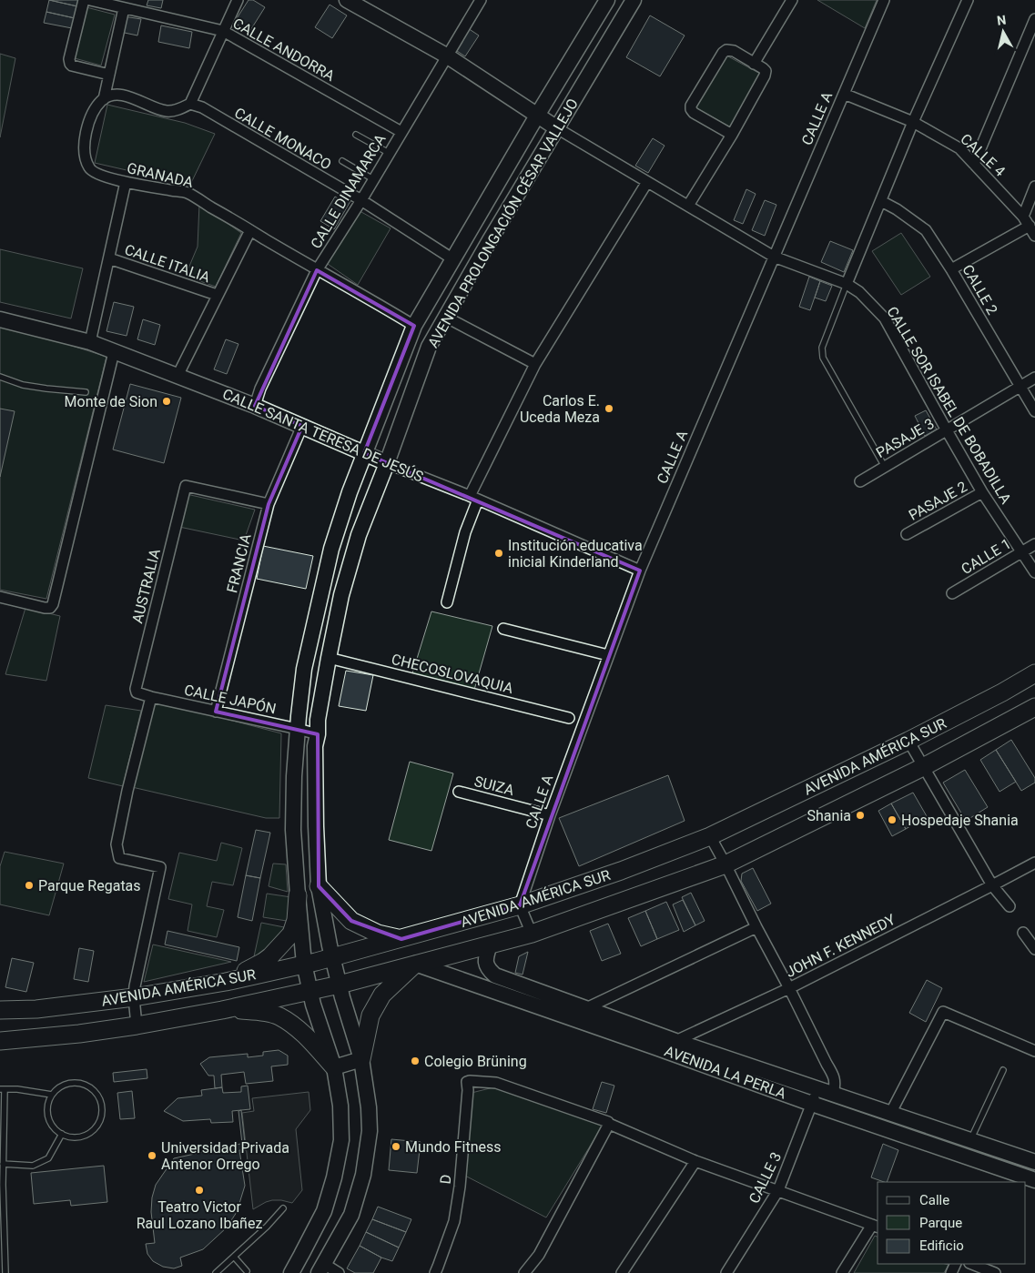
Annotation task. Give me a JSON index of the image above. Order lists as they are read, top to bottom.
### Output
{
  "streets": {
    "main road": [
      "AVENIDA PROLONGACIÓN CÉSAR VALLEJO",
      "CALLE SANTA TERESA DE JESÚS",
      "AVENIDA AMÉRICA SUR",
      "AVENIDA LA PERLA"
    ],
    "street": [
      "CALLE ANDORRA",
      "CALLE A",
      "CALLE MONACO",
      "CALLE 4",
      "GRANADA",
      "CALLE DINAMARCA",
      "CALLE ITALIA",
      "CALLE 2",
      "CALLE SOR ISABEL DE BOBADILLA",
      "PASAJE 3",
      "PASAJE 2",
      "CALLE 1",
      "FRANCIA",
      "AUSTRALIA",
      "CHECOSLOVAQUIA",
      "CALLE JAPÓN",
      "SUIZA",
      "JOHN F. KENNEDY",
      "CALLE 3",
      "D"
    ]
  },
  "crossings": [
    ["CALLE ANDORRA", "CALLE DINAMARCA"],
    ["CALLE A", "CALLE 4"],
    ["CALLE A", "CALLE SOR ISABEL DE BOBADILLA"],
    ["CALLE A", "CALLE SANTA TERESA DE JESÚS"],
    ["CALLE A", "AVENIDA AMÉRICA SUR"],
    ["CALLE A", "SUIZA"],
    ["CALLE MONACO", "CALLE DINAMARCA"],
    ["CALLE MONACO", "AVENIDA PROLONGACIÓN CÉSAR VALLEJO"],
    ["GRANADA", "CALLE DINAMARCA"],
    ["GRANADA", "AVENIDA PROLONGACIÓN CÉSAR VALLEJO"],
    ["CALLE DINAMARCA", "CALLE SANTA TERESA DE JESÚS"],
    ["AVENIDA PROLONGACIÓN CÉSAR VALLEJO", "CALLE SOR ISABEL DE BOBADILLA"],
    ["AVENIDA PROLONGACIÓN CÉSAR VALLEJO", "CALLE SANTA TERESA DE JESÚS"],
    ["AVENIDA PROLONGACIÓN CÉSAR VALLEJO", "CHECOSLOVAQUIA"],
    ["AVENIDA PROLONGACIÓN CÉSAR VALLEJO", "CALLE JAPÓN"],
    ["AVENIDA PROLONGACIÓN CÉSAR VALLEJO", "AVENIDA AMÉRICA SUR"],
    ["CALLE 2", "PASAJE 3"],
    ["CALLE SOR ISABEL DE BOBADILLA", "PASAJE 3"],
    ["CALLE SOR ISABEL DE BOBADILLA", "PASAJE 2"],
    ["CALLE SOR ISABEL DE BOBADILLA", "CALLE 1"],
    ["CALLE SANTA TERESA DE JESÚS", "FRANCIA"],
    ["FRANCIA", "AUSTRALIA"],
    ["FRANCIA", "CALLE JAPÓN"],
    ["AUSTRALIA", "CALLE JAPÓN"],
    ["AVENIDA AMÉRICA SUR", "AVENIDA LA PERLA"],
    ["JOHN F. KENNEDY", "AVENIDA LA PERLA"],
    ["AVENIDA LA PERLA", "CALLE 3"]
  ],
  "places": [
    "Monte de Sion",
    "Carlos E. Uceda Meza",
    "Institución educativa inicial Kinderland",
    "Shania",
    "Hospedaje Shania",
    "Parque Regatas",
    "Colegio Brüning",
    "Mundo Fitness",
    "Universidad Privada Antenor Orrego",
    "Teatro Victor Raul Lozano Ibañez"
  ],
  "legend": ["Calle", "Parque", "Edificio"],
  "north": "top"
}
